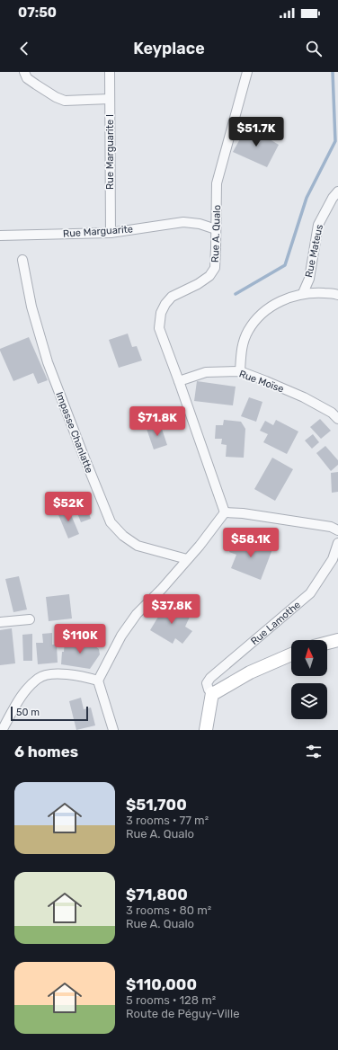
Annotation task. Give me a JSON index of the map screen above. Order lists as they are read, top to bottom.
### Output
{
  "streets": {
    "street": [
      "Rue Marguarite I",
      "Rue Marguarite",
      "Rue A. Qualo",
      "Rue Mateus",
      "Rue Moïse",
      "Impasse Chanlatte",
      "Rue Lamothe"
    ]
  },
  "crossings": [
    ["Rue Marguarite I", "Rue Marguarite"],
    ["Rue Marguarite", "Rue A. Qualo"],
    ["Rue A. Qualo", "Rue Moïse"]
  ],
  "scale_bar": "50 m",
  "north": "top",
  "page": {
    "status": "07:50",
    "header": "Keyplace",
    "price": [
      "$51.7K",
      "$71.8K",
      "$52K",
      "$58.1K",
      "$37.8K",
      "$110K"
    ],
    "scale": "50 m",
    "heading": "6 homes",
    "list": [
      {
        "name": "$51,700",
        "note": "3 rooms · 77 m² · Rue A. Qualo"
      },
      {
        "name": "$71,800",
        "note": "3 rooms · 80 m² · Rue A. Qualo"
      },
      {
        "name": "$110,000",
        "note": "5 rooms · 128 m² · Route de Péguy-Ville"
      }
    ]
  }
}
